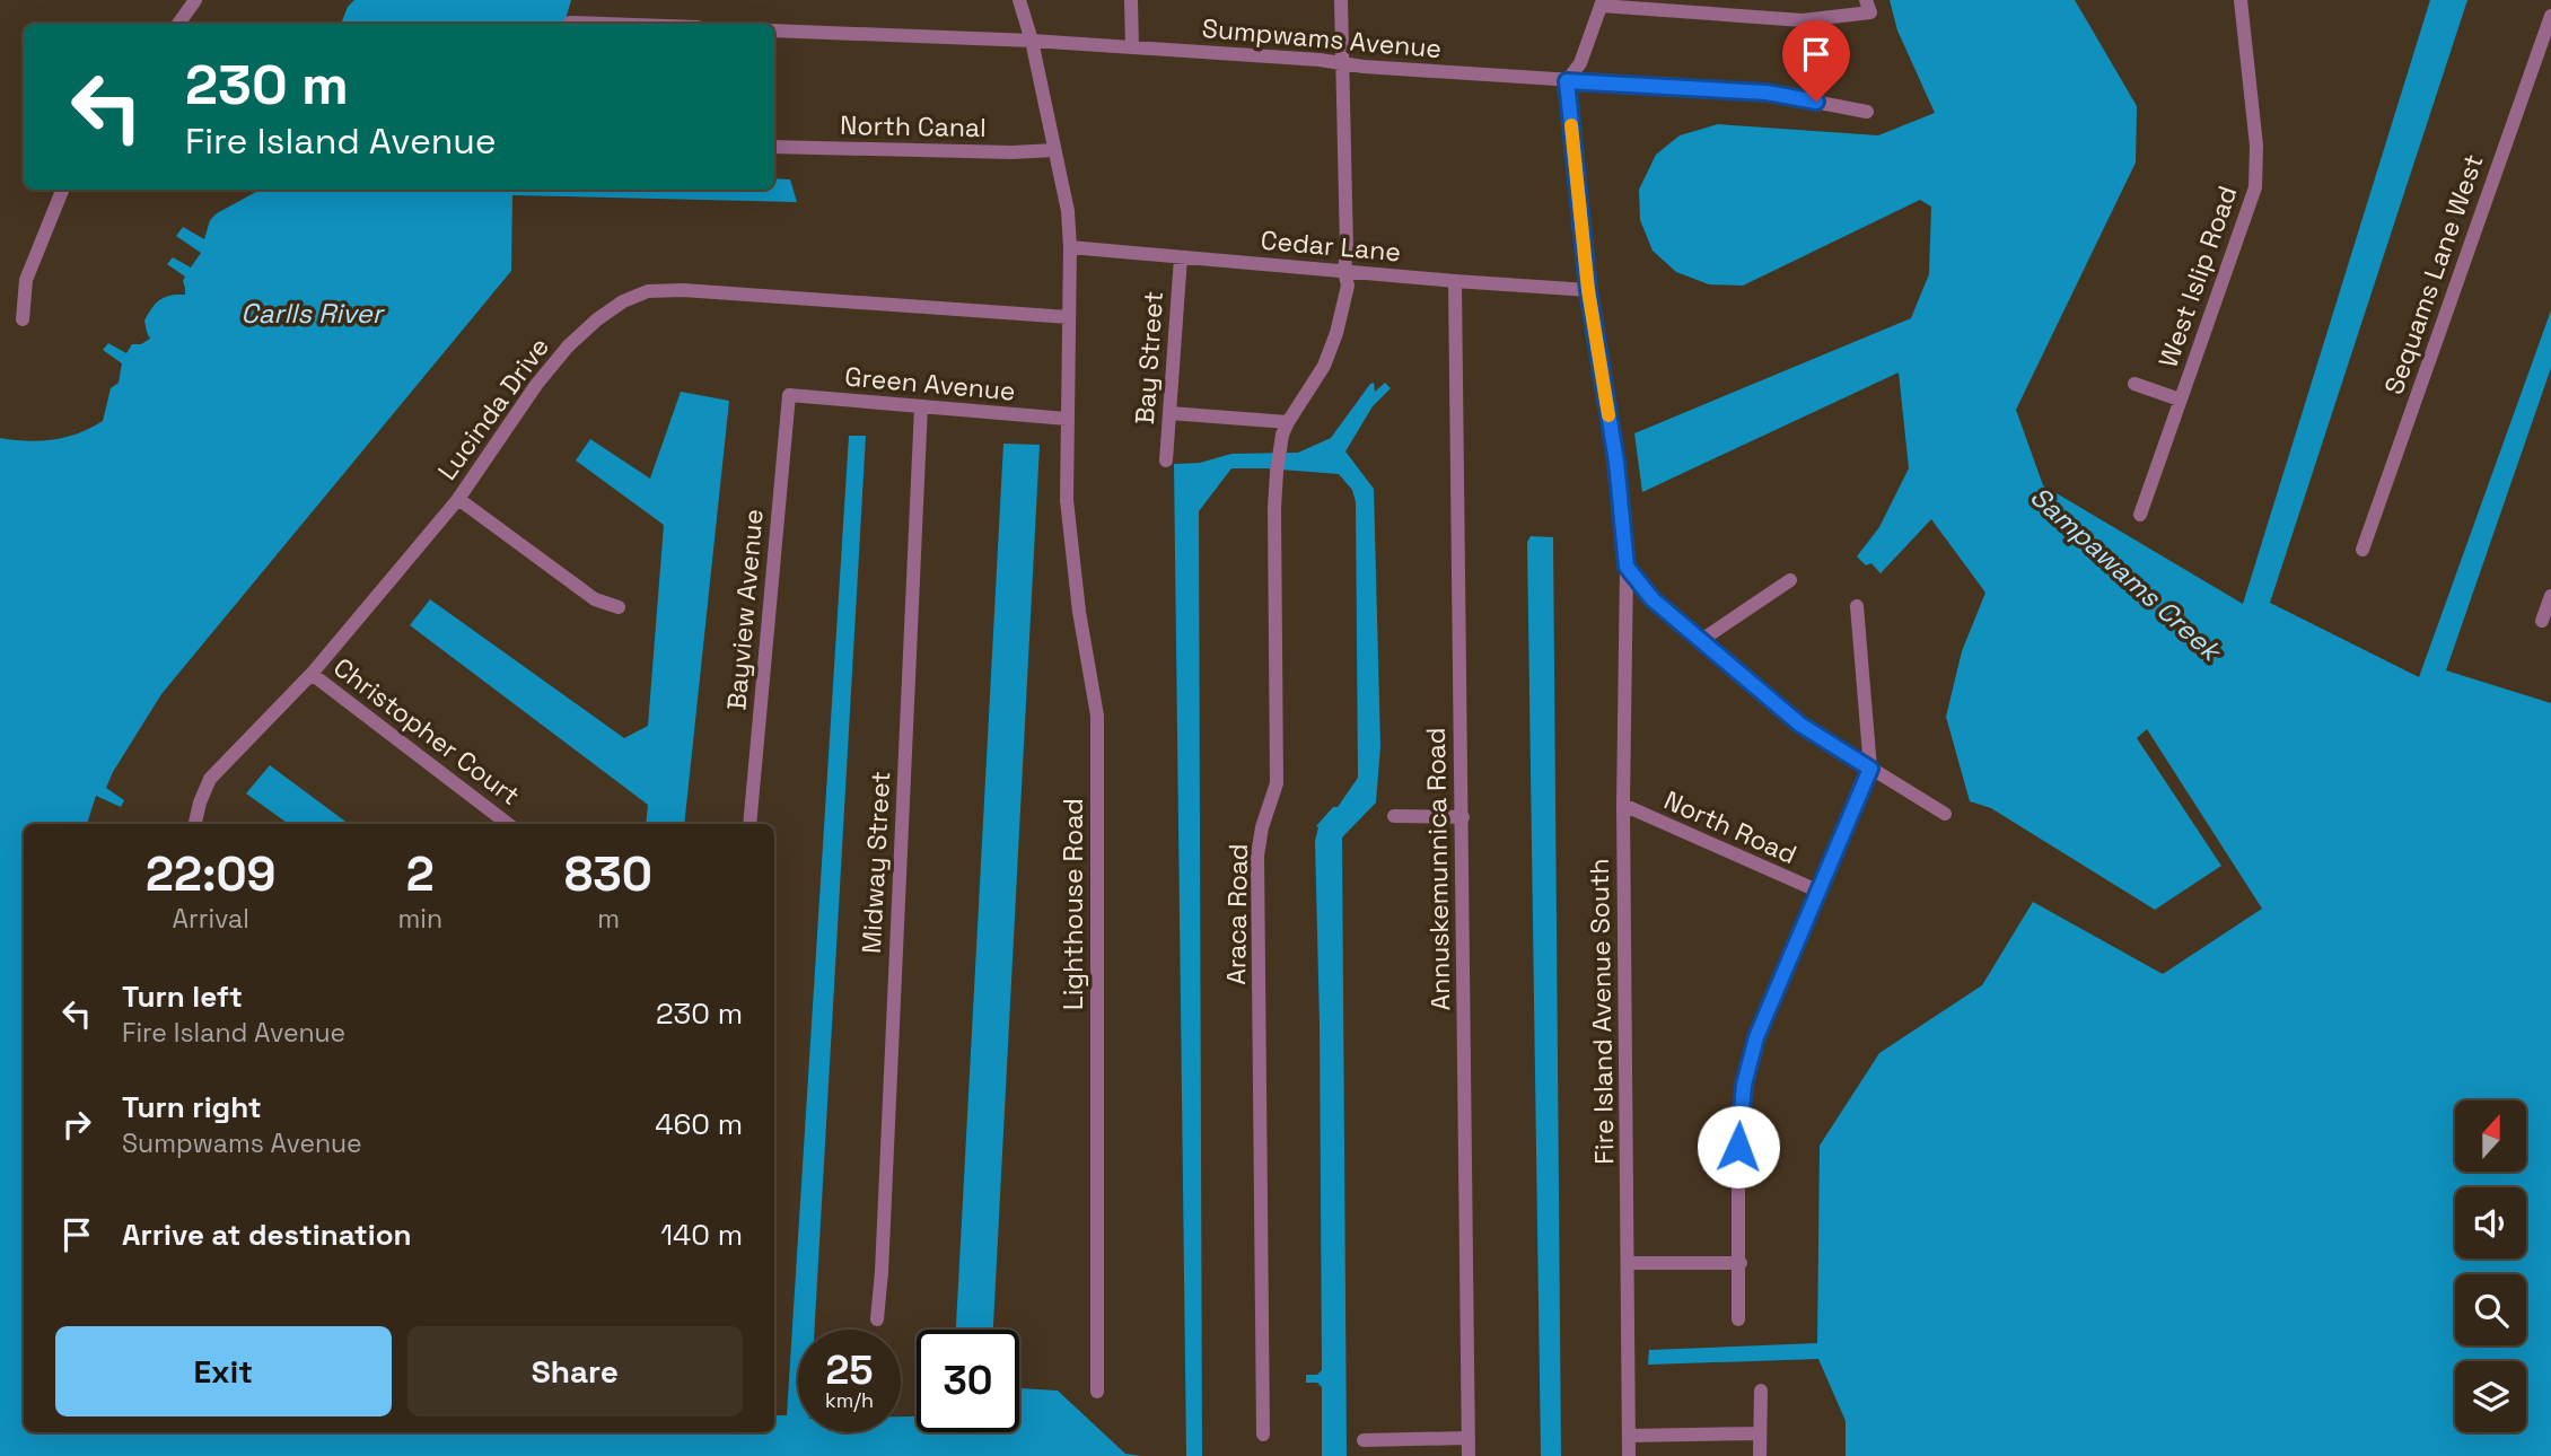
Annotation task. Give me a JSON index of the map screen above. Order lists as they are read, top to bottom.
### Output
{
  "streets": {
    "street": [
      "Sumpwams Avenue",
      "North Canal",
      "Cedar Lane",
      "Sequams Lane West",
      "West Islip Road",
      "Bay Street",
      "Green Avenue",
      "Lucinda Drive",
      "Bayview Avenue",
      "Christopher Court",
      "North Road",
      "Midway Street",
      "Annuskemunnica Road",
      "Lighthouse Road",
      "Araca Road",
      "Fire Island Avenue South"
    ]
  },
  "crossings": [
    ["Sumpwams Avenue", "Araca Road"],
    ["Sumpwams Avenue", "Fire Island Avenue South"],
    ["Cedar Lane", "Bay Street"],
    ["Cedar Lane", "Annuskemunnica Road"],
    ["Cedar Lane", "Araca Road"],
    ["Cedar Lane", "Fire Island Avenue South"],
    ["Green Avenue", "Bayview Avenue"],
    ["Green Avenue", "Midway Street"],
    ["Green Avenue", "Lighthouse Road"],
    ["Lucinda Drive", "Christopher Court"],
    ["North Road", "Fire Island Avenue South"]
  ],
  "water": ["Carlls River", "Sampawams Creek"],
  "north": "top",
  "page": {
    "turn": ["230 m", "Fire Island Avenue"],
    "eta": [
      "22:09",
      "Arrival",
      "2",
      "min",
      "830",
      "m"
    ],
    "list": [
      {
        "name": "Turn left",
        "note": "Fire Island Avenue",
        "value": "230 m"
      },
      {
        "name": "Turn right",
        "note": "Sumpwams Avenue",
        "value": "460 m"
      },
      {
        "name": "Arrive at destination",
        "value": "140 m"
      }
    ],
    "buttons": ["Exit", "Share"],
    "speed": "25 km/h",
    "limit": "30"
  }
}
